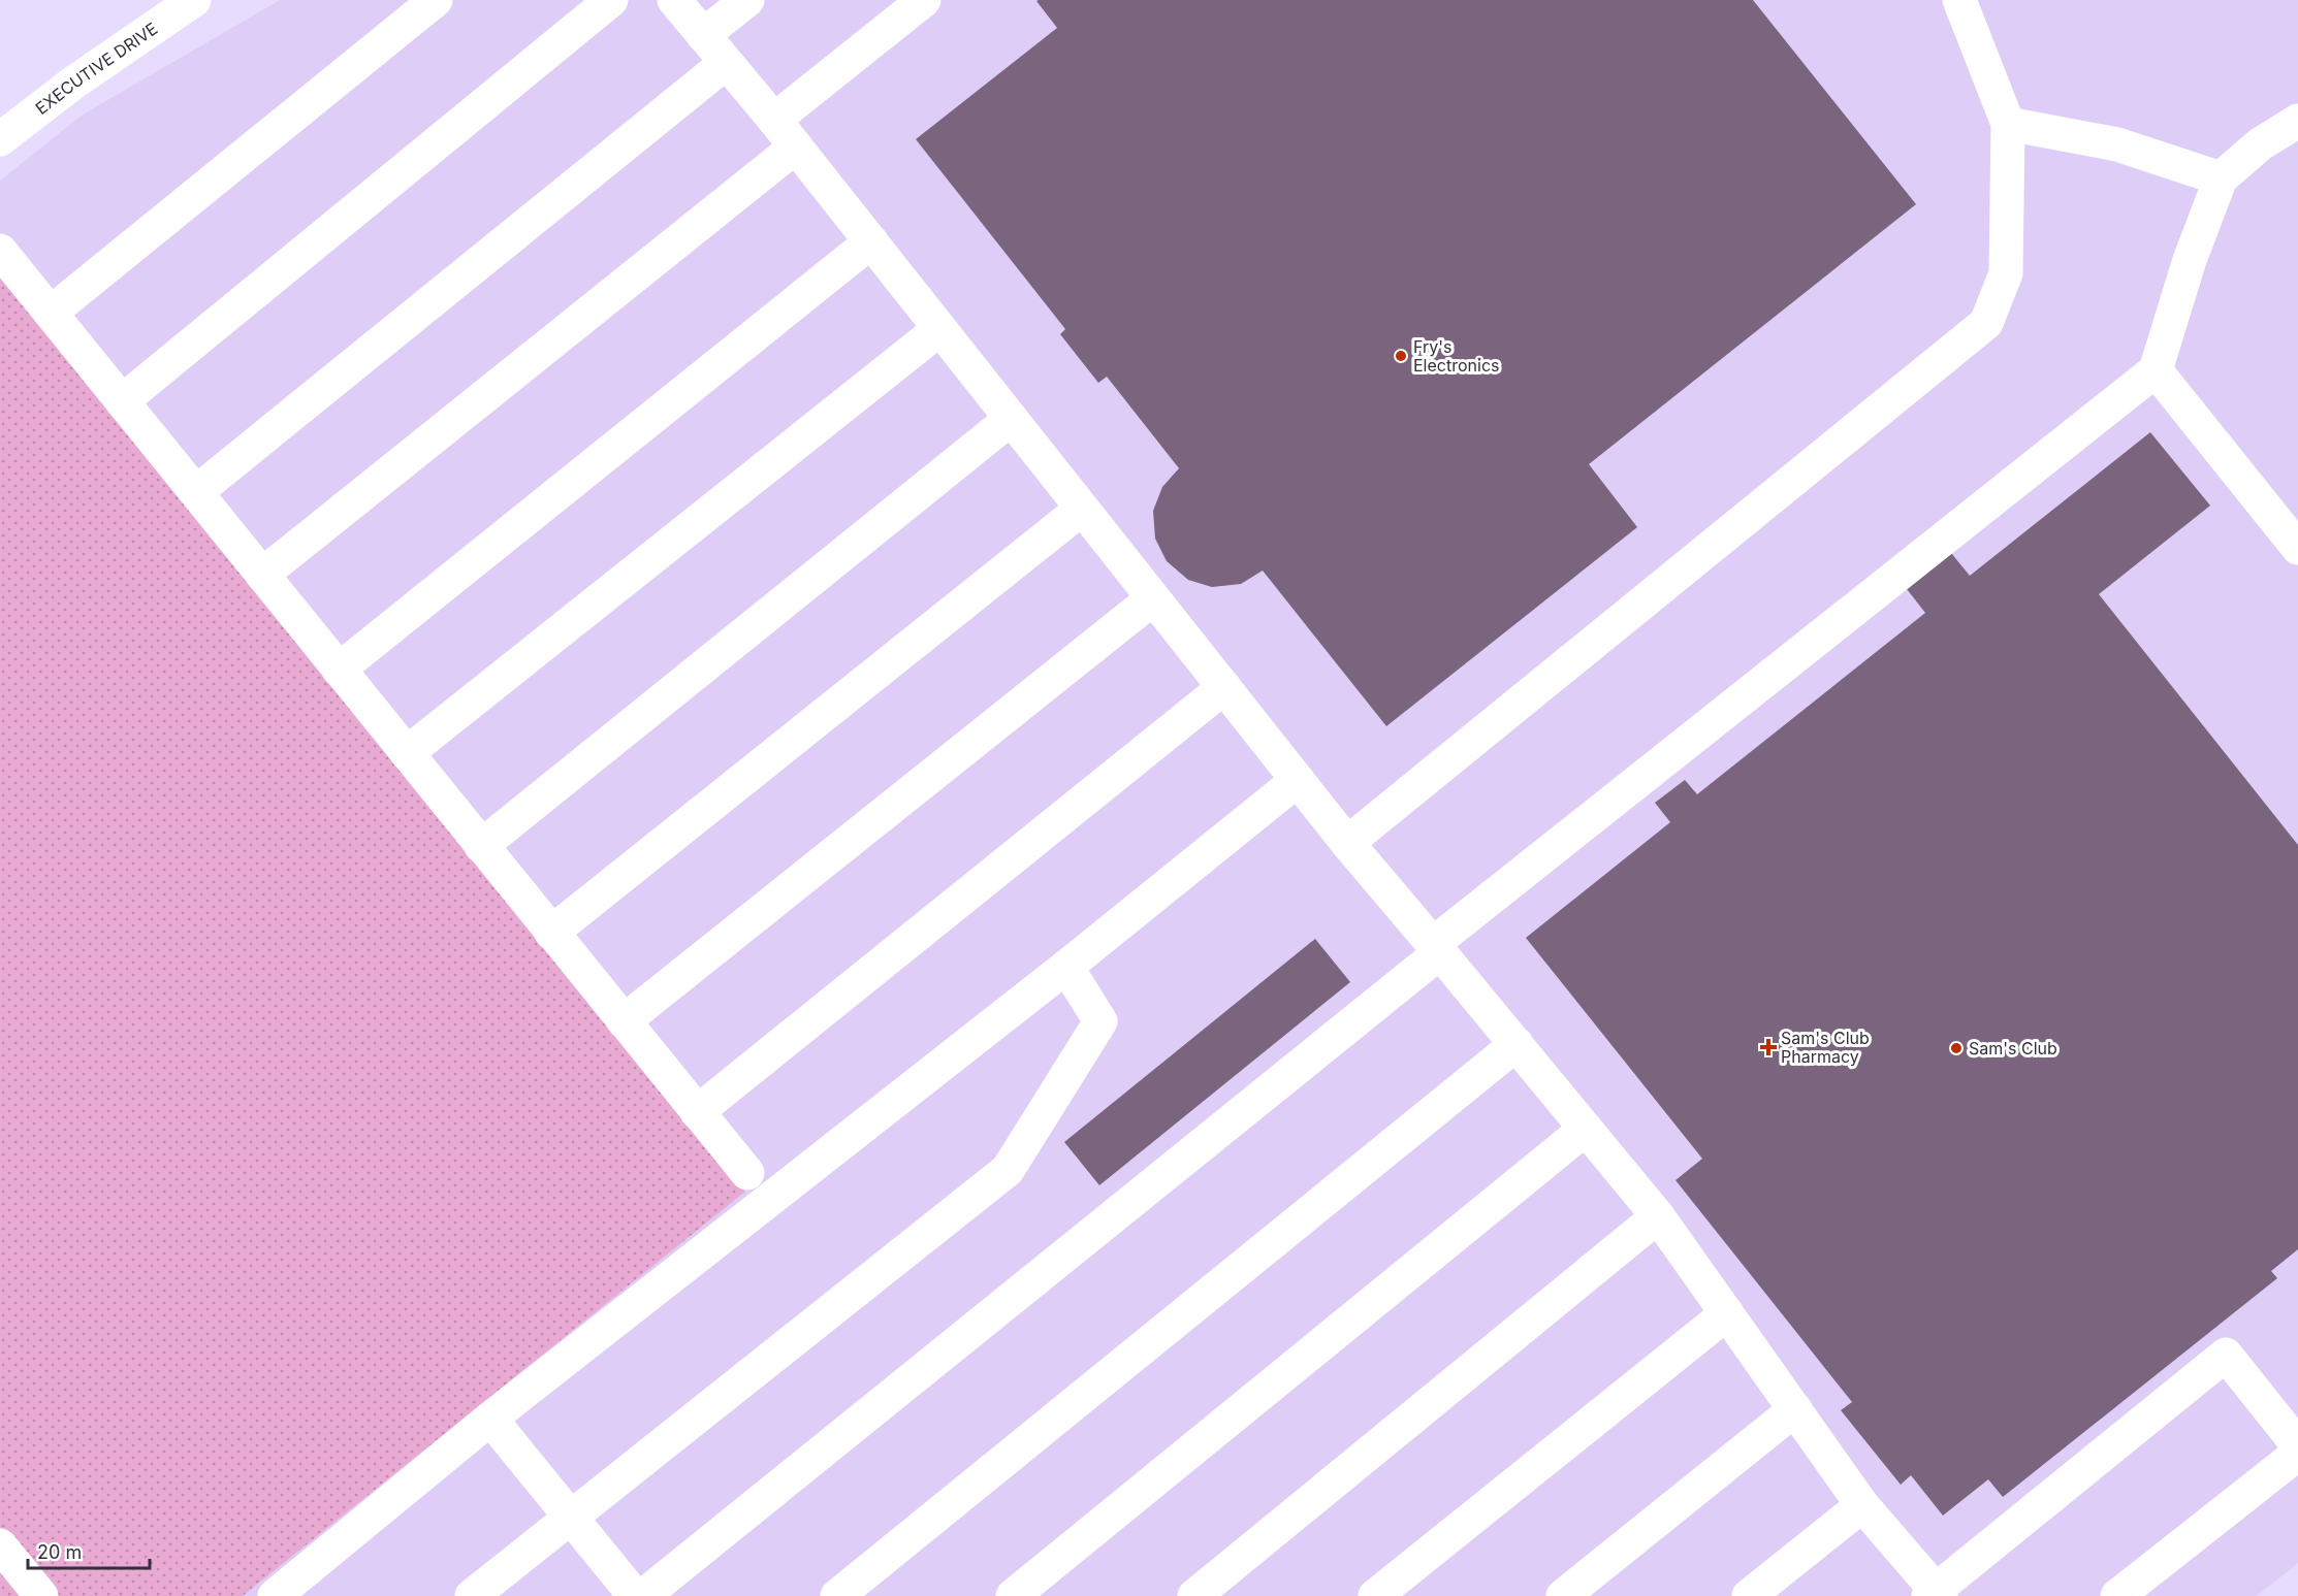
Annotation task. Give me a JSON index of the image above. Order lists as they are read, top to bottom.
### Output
{
  "streets": {
    "street": ["EXECUTIVE DRIVE"]
  },
  "places": {
    "other": ["Fry's Electronics", "Sam's Club"],
    "health": ["Sam's Club Pharmacy"]
  },
  "scale_bar": "20 m"
}
